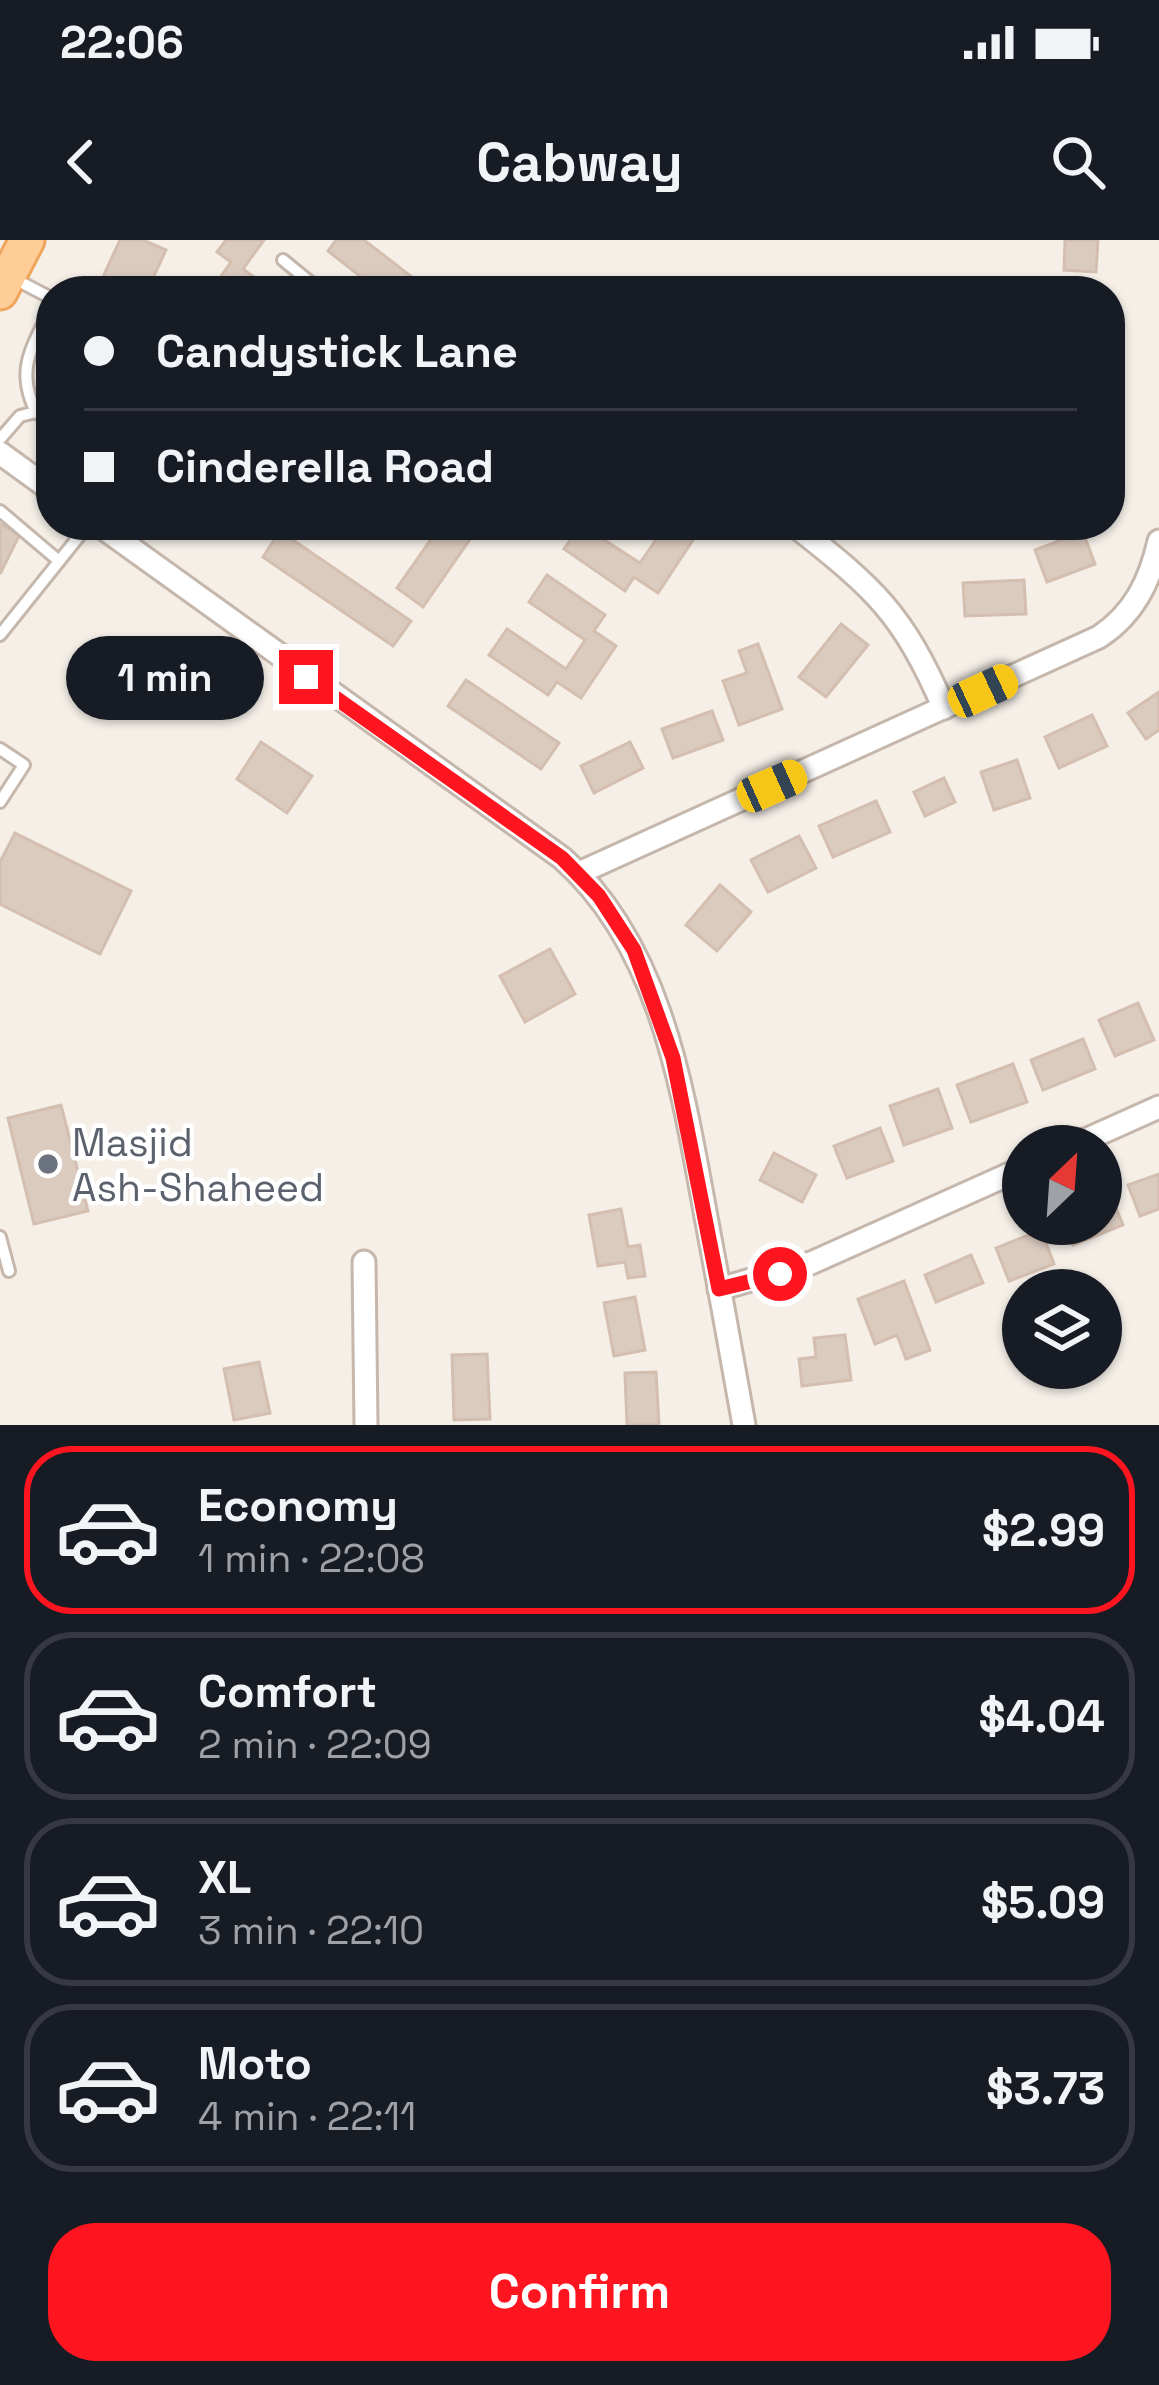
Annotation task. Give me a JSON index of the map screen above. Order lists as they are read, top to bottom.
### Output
{
  "places": ["Masjid Ash-Shaheed"],
  "north": "top right",
  "page": {
    "status": "22:06",
    "header": "Cabway",
    "banner": ["Candystick Lane", "Cinderella Road"],
    "bubble": "1 min",
    "list": [
      {
        "name": "Economy",
        "note": "1 min · 22:08",
        "value": "$2.99"
      },
      {
        "name": "Comfort",
        "note": "2 min · 22:09",
        "value": "$4.04"
      },
      {
        "name": "XL",
        "note": "3 min · 22:10",
        "value": "$5.09"
      },
      {
        "name": "Moto",
        "note": "4 min · 22:11",
        "value": "$3.73"
      }
    ],
    "buttons": "Confirm"
  }
}
